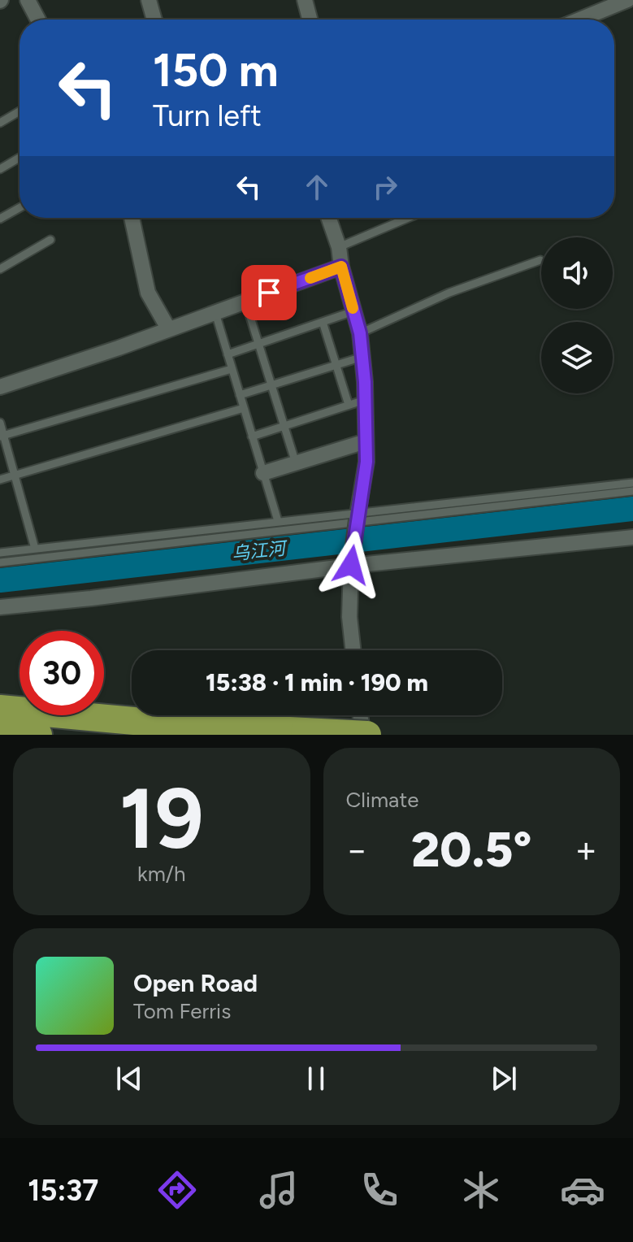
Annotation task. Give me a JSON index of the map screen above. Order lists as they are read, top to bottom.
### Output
{
  "water": ["乌江河"],
  "page": {
    "turn": ["150 m", "Turn left"],
    "limit": "30",
    "trip": "15:38 · 1 min · 190 m",
    "tile": [
      ["19", "km/h"],
      "Climate"
    ],
    "heat": ["−", "20.5°", "+"],
    "song": ["Open Road", "Tom Ferris"],
    "tabs": "15:37"
  }
}
